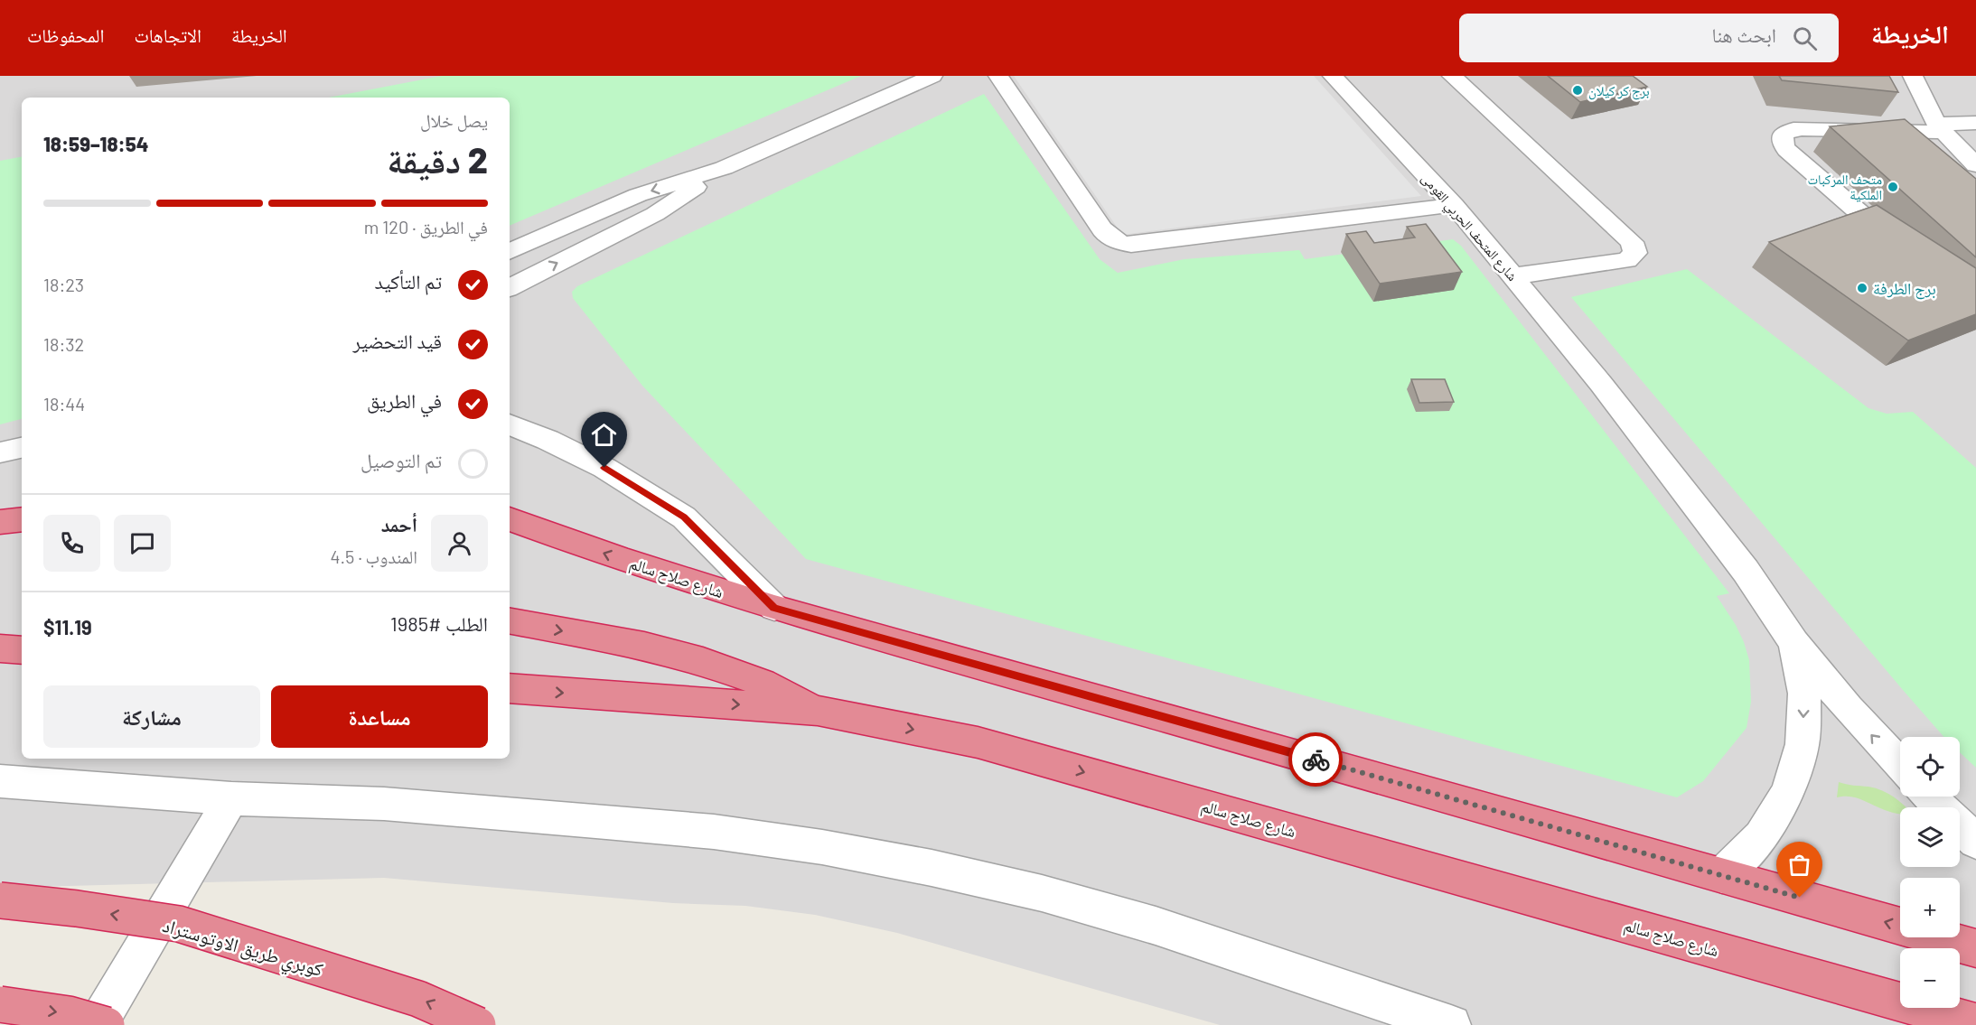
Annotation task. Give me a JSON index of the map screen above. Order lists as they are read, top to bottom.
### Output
{
  "streets": {
    "highway": ["شارع صلاح سالم", "كوبري طريق الاوتوستراد"],
    "lane": ["شارع المتحف الحربي القومى"]
  },
  "one_way": ["كوبري طريق الاوتوستراد"],
  "places": ["برج كر كيلان", "متحف المركبات الملكية", "برج الطرفة"],
  "page": {
    "header": "الخريطة",
    "search": "ابحث هنا",
    "nav": ["الخريطة", "الاتجاهات", "المحفوظات"],
    "heading": ["2 دقيقة", "يصل خلال", "18:54–18:59"],
    "panel": [
      "أحمد",
      "المندوب · 4.5",
      "الطلب #1985",
      "$11.19"
    ],
    "bar": "في الطريق · 120 m",
    "list": [
      ["تم التأكيد", "18:23"],
      ["قيد التحضير", "18:32"],
      ["في الطريق", "18:44"],
      "تم التوصيل"
    ],
    "buttons": ["مساعدة", "مشاركة"],
    "map_buttons": ["+", "−"]
  }
}
